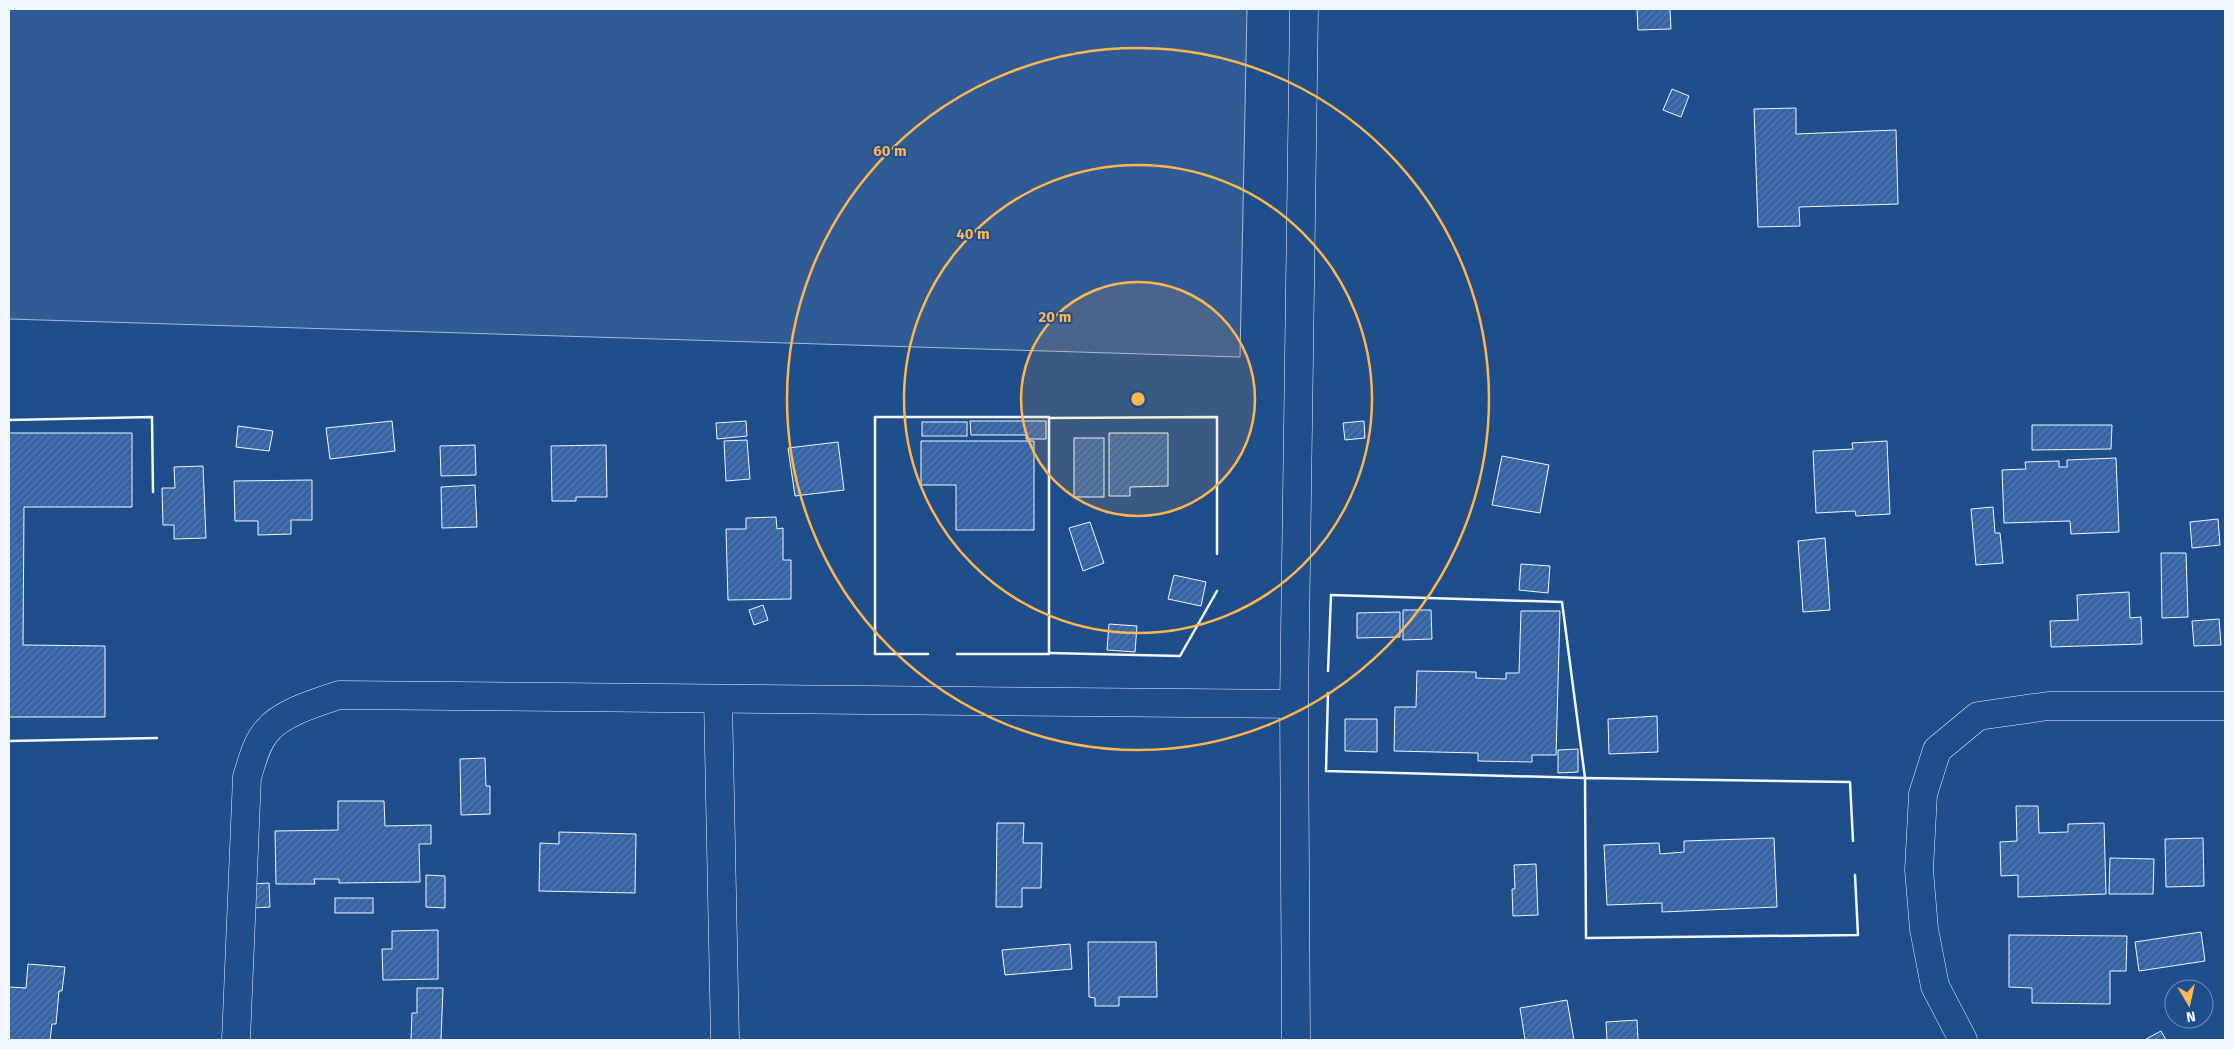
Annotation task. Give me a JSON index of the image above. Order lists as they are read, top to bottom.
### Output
{
  "north": "bottom",
  "rings": ["60 m", "40 m", "20 m"]
}
